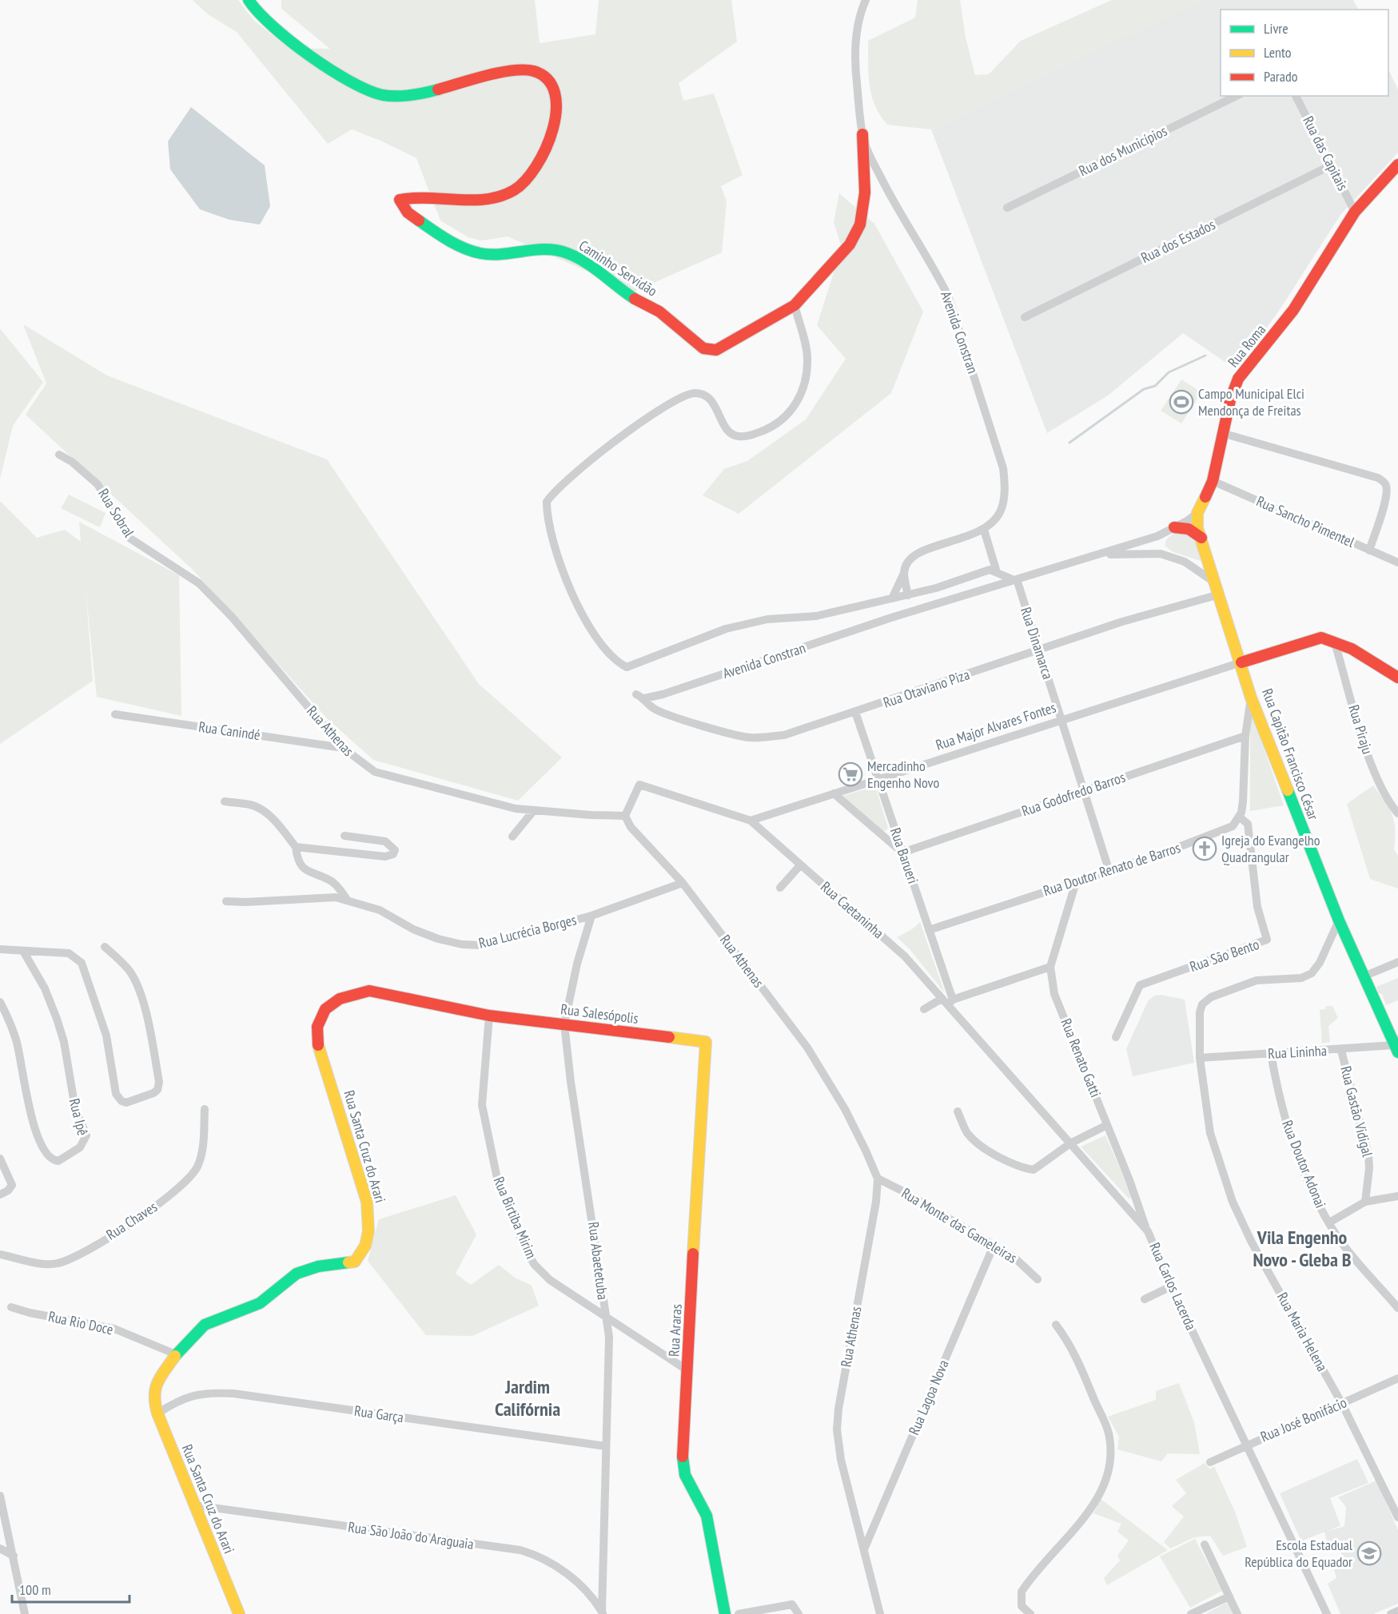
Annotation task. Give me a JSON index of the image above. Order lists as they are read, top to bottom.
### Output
{
  "streets": {
    "street": [
      "Rua dos Municípios",
      "Rua das Capitais",
      "Rua dos Estados",
      "Caminho Servidão",
      "Avenida Constran",
      "Rua Roma",
      "Rua Sobral",
      "Rua Sancho Pimentel",
      "Rua Dinamarca",
      "Rua Otaviano Piza",
      "Rua Major Alvares Fontes",
      "Rua Piraju",
      "Rua Canindé",
      "Rua Athenas",
      "Rua Capitão Francisco César",
      "Rua Godofredo Barros",
      "Rua Barueri",
      "Rua Doutor Renato de Barros",
      "Rua Caetaninha",
      "Rua Lucrécia Borges",
      "Rua São Bento",
      "Rua Salesópolis",
      "Rua Lininha",
      "Rua Renato Gatti",
      "Rua Gastão Vidigal",
      "Rua Ipê",
      "Rua Santa Cruz do Arari",
      "Rua Doutor Adonai",
      "Rua Birtiba Mirim",
      "Rua Chaves",
      "Rua Monte das Gameleiras",
      "Rua Abaetetuba",
      "Rua Carlos Lacerda",
      "Rua Rio Doce",
      "Rua Araras",
      "Rua Maria Helena",
      "Rua Lagoa Nova",
      "Rua Garça",
      "Rua José Bonifácio",
      "Rua São João do Araguaia"
    ]
  },
  "crossings": [
    ["Rua das Capitais", "Rua dos Estados"],
    ["Rua das Capitais", "Rua Roma"],
    ["Caminho Servidão", "Avenida Constran"],
    ["Avenida Constran", "Rua Roma"],
    ["Avenida Constran", "Rua Dinamarca"],
    ["Avenida Constran", "Rua Otaviano Piza"],
    ["Avenida Constran", "Rua Capitão Francisco César"],
    ["Rua Roma", "Rua Sancho Pimentel"],
    ["Rua Roma", "Rua Capitão Francisco César"],
    ["Rua Sobral", "Rua Athenas"],
    ["Rua Dinamarca", "Rua Otaviano Piza"],
    ["Rua Dinamarca", "Rua Major Alvares Fontes"],
    ["Rua Dinamarca", "Rua Godofredo Barros"],
    ["Rua Dinamarca", "Rua Doutor Renato de Barros"],
    ["Rua Otaviano Piza", "Rua Capitão Francisco César"],
    ["Rua Otaviano Piza", "Rua Barueri"],
    ["Rua Major Alvares Fontes", "Rua Capitão Francisco César"],
    ["Rua Major Alvares Fontes", "Rua Barueri"],
    ["Rua Major Alvares Fontes", "Rua Caetaninha"],
    ["Rua Canindé", "Rua Athenas"],
    ["Rua Athenas", "Rua Lucrécia Borges"],
    ["Rua Athenas", "Rua Monte das Gameleiras"],
    ["Rua Athenas", "Rua Lagoa Nova"],
    ["Rua Capitão Francisco César", "Rua Lininha"],
    ["Rua Capitão Francisco César", "Rua Maria Helena"],
    ["Rua Godofredo Barros", "Rua Barueri"],
    ["Rua Barueri", "Rua Doutor Renato de Barros"],
    ["Rua Barueri", "Rua Caetaninha"],
    ["Rua Barueri", "Rua Carlos Lacerda"],
    ["Rua Doutor Renato de Barros", "Rua São Bento"],
    ["Rua Doutor Renato de Barros", "Rua Renato Gatti"],
    ["Rua Caetaninha", "Rua Carlos Lacerda"],
    ["Rua Lucrécia Borges", "Rua Abaetetuba"],
    ["Rua Salesópolis", "Rua Santa Cruz do Arari"],
    ["Rua Salesópolis", "Rua Birtiba Mirim"],
    ["Rua Salesópolis", "Rua Abaetetuba"],
    ["Rua Salesópolis", "Rua Araras"],
    ["Rua Lininha", "Rua Gastão Vidigal"],
    ["Rua Lininha", "Rua Doutor Adonai"],
    ["Rua Lininha", "Rua Maria Helena"],
    ["Rua Renato Gatti", "Rua Carlos Lacerda"],
    ["Rua Santa Cruz do Arari", "Rua Birtiba Mirim"],
    ["Rua Santa Cruz do Arari", "Rua Rio Doce"],
    ["Rua Santa Cruz do Arari", "Rua Garça"],
    ["Rua Santa Cruz do Arari", "Rua São João do Araguaia"],
    ["Rua Birtiba Mirim", "Rua Abaetetuba"],
    ["Rua Birtiba Mirim", "Rua Araras"],
    ["Rua Monte das Gameleiras", "Rua Lagoa Nova"],
    ["Rua Abaetetuba", "Rua Garça"],
    ["Rua Abaetetuba", "Rua São João do Araguaia"],
    ["Rua Carlos Lacerda", "Rua José Bonifácio"],
    ["Rua Maria Helena", "Rua José Bonifácio"]
  ],
  "districts": ["Vila Engenho Novo - Gleba B", "Jardim Califórnia"],
  "places": {
    "sports": ["Campo Municipal Elci Mendonça de Freitas"],
    "supermarket": ["Mercadinho Engenho Novo"],
    "church": ["Igreja do Evangelho Quadrangular"],
    "school or university": ["Escola Estadual República do Equador"]
  },
  "legend": ["Livre", "Lento", "Parado"],
  "scale_bar": "100 m"
}
